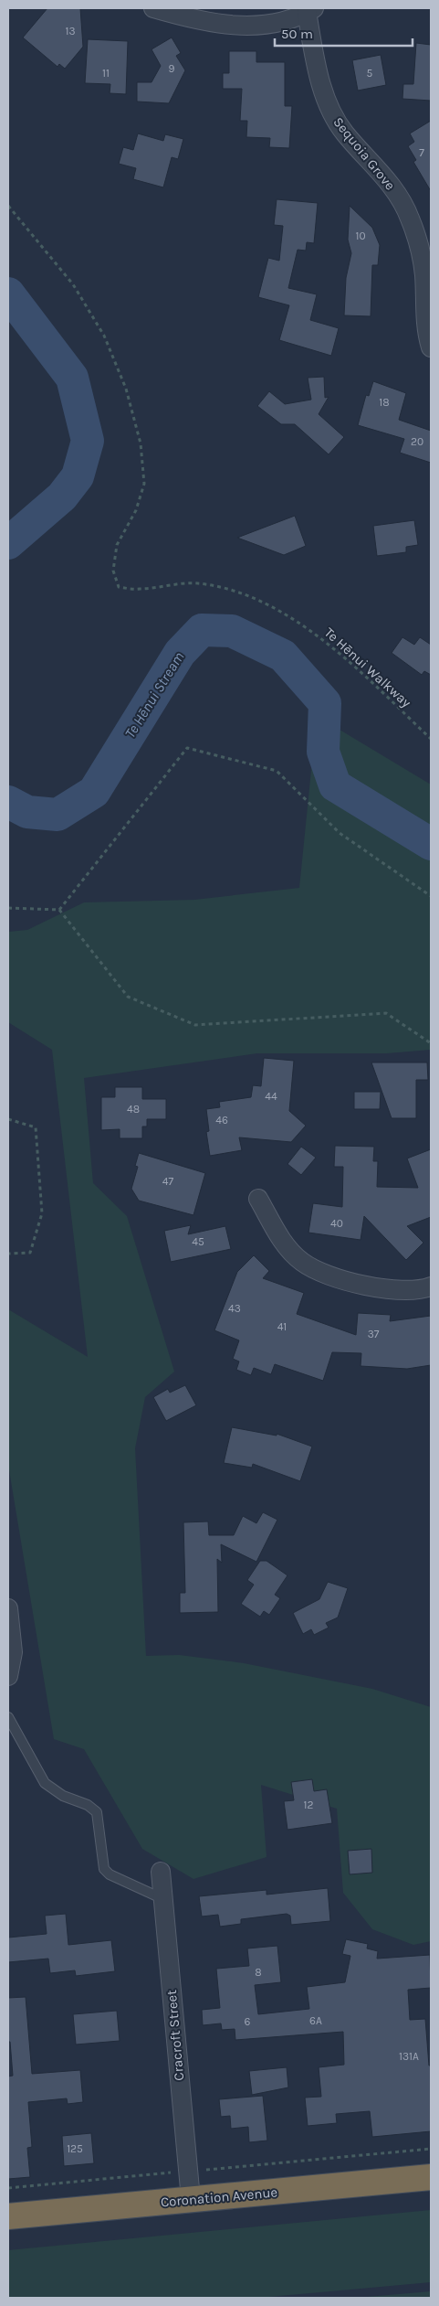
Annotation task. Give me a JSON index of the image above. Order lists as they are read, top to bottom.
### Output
{
  "streets": {
    "highway": ["Coronation Avenue"],
    "street": ["Sequoia Grove", "Cracroft Street"],
    "path": ["Te Hēnui Walkway"]
  },
  "crossings": [
    ["Cracroft Street", "Coronation Avenue"]
  ],
  "water": ["Te Hēnui Stream"],
  "house_numbers": [
    "13",
    "9",
    "11",
    "5",
    "7",
    "10",
    "18",
    "20",
    "44",
    "48",
    "46",
    "47",
    "40",
    "45",
    "43",
    "41",
    "37",
    "12",
    "8",
    "6A",
    "6",
    "131A",
    "125"
  ],
  "scale_bar": "50 m"
}
